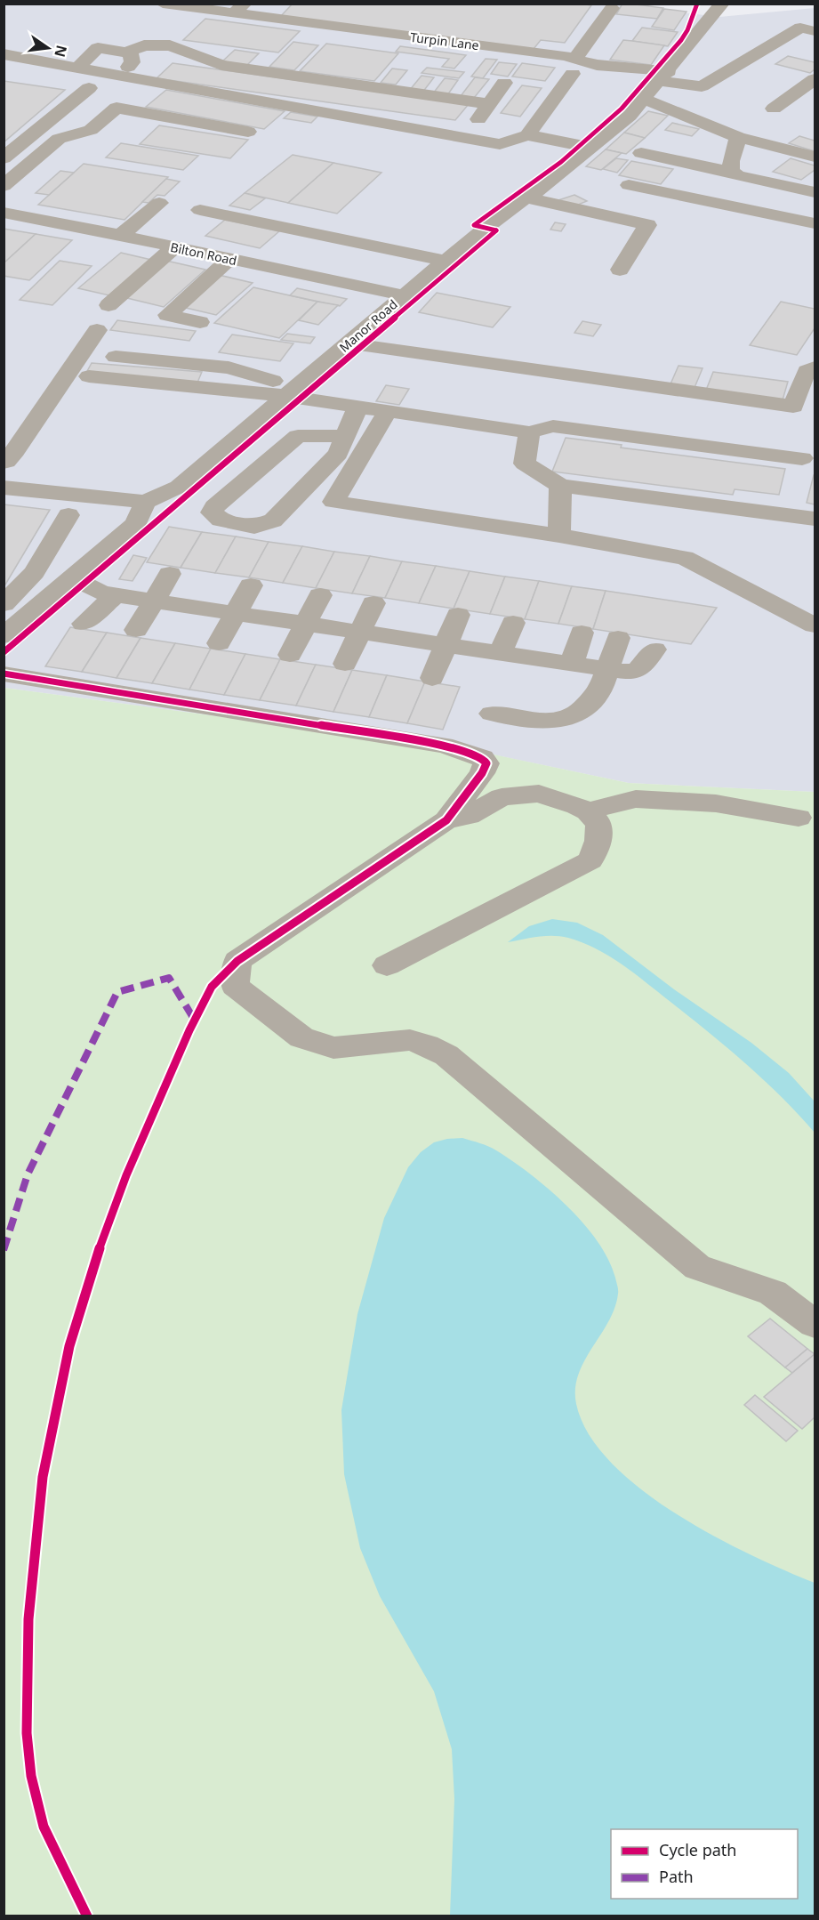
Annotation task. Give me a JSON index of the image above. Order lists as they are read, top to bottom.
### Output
{
  "streets": {
    "street": ["Turpin Lane", "Bilton Road", "Manor Road"]
  },
  "crossings": [
    ["Turpin Lane", "Manor Road"],
    ["Bilton Road", "Manor Road"]
  ],
  "legend": ["Cycle path", "Path"],
  "north": "right"
}
